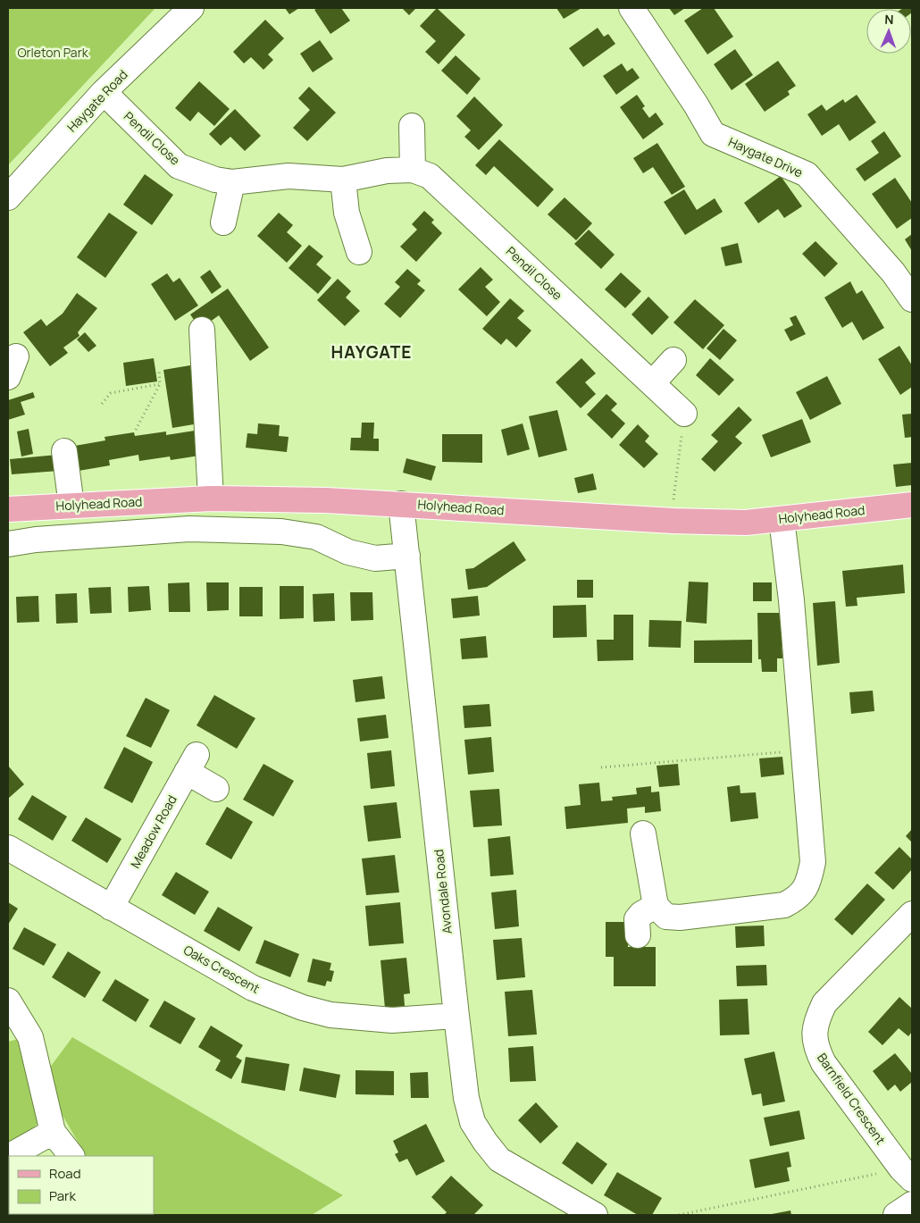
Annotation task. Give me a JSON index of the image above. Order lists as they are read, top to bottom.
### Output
{
  "streets": {
    "main road": ["Holyhead Road"],
    "street": [
      "Haygate Road",
      "Pendil Close",
      "Haygate Drive",
      "Meadow Road",
      "Avondale Road",
      "Oaks Crescent",
      "Barnfield Crescent"
    ]
  },
  "crossings": [
    ["Haygate Road", "Pendil Close"],
    ["Holyhead Road", "Avondale Road"],
    ["Meadow Road", "Oaks Crescent"],
    ["Avondale Road", "Oaks Crescent"]
  ],
  "districts": ["HAYGATE"],
  "parks": ["Orleton Park"],
  "legend": ["Road", "Park"],
  "north": "top"
}
